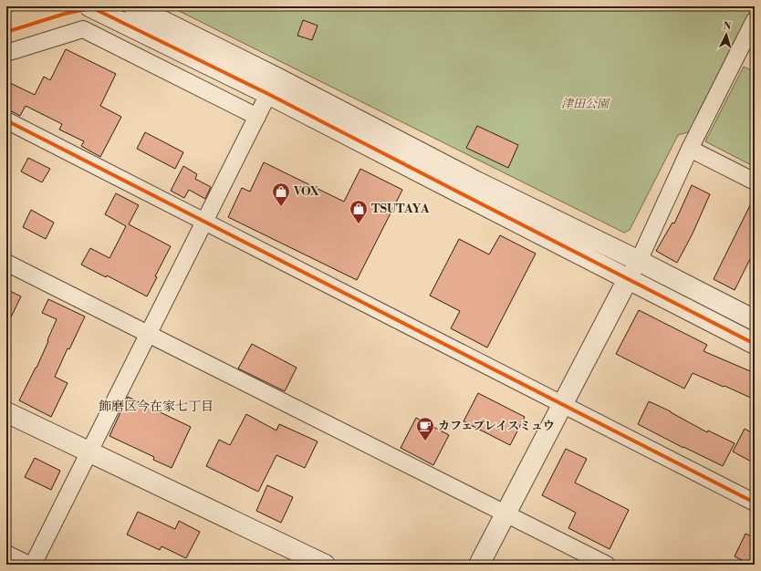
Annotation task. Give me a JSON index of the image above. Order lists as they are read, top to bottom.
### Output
{
  "districts": ["飾磨区今在家七丁目"],
  "parks": ["津田公園"],
  "places": {
    "shop": ["VOX", "TSUTAYA"],
    "cafe": ["カフェプレイスミュウ"]
  },
  "north": "top"
}
